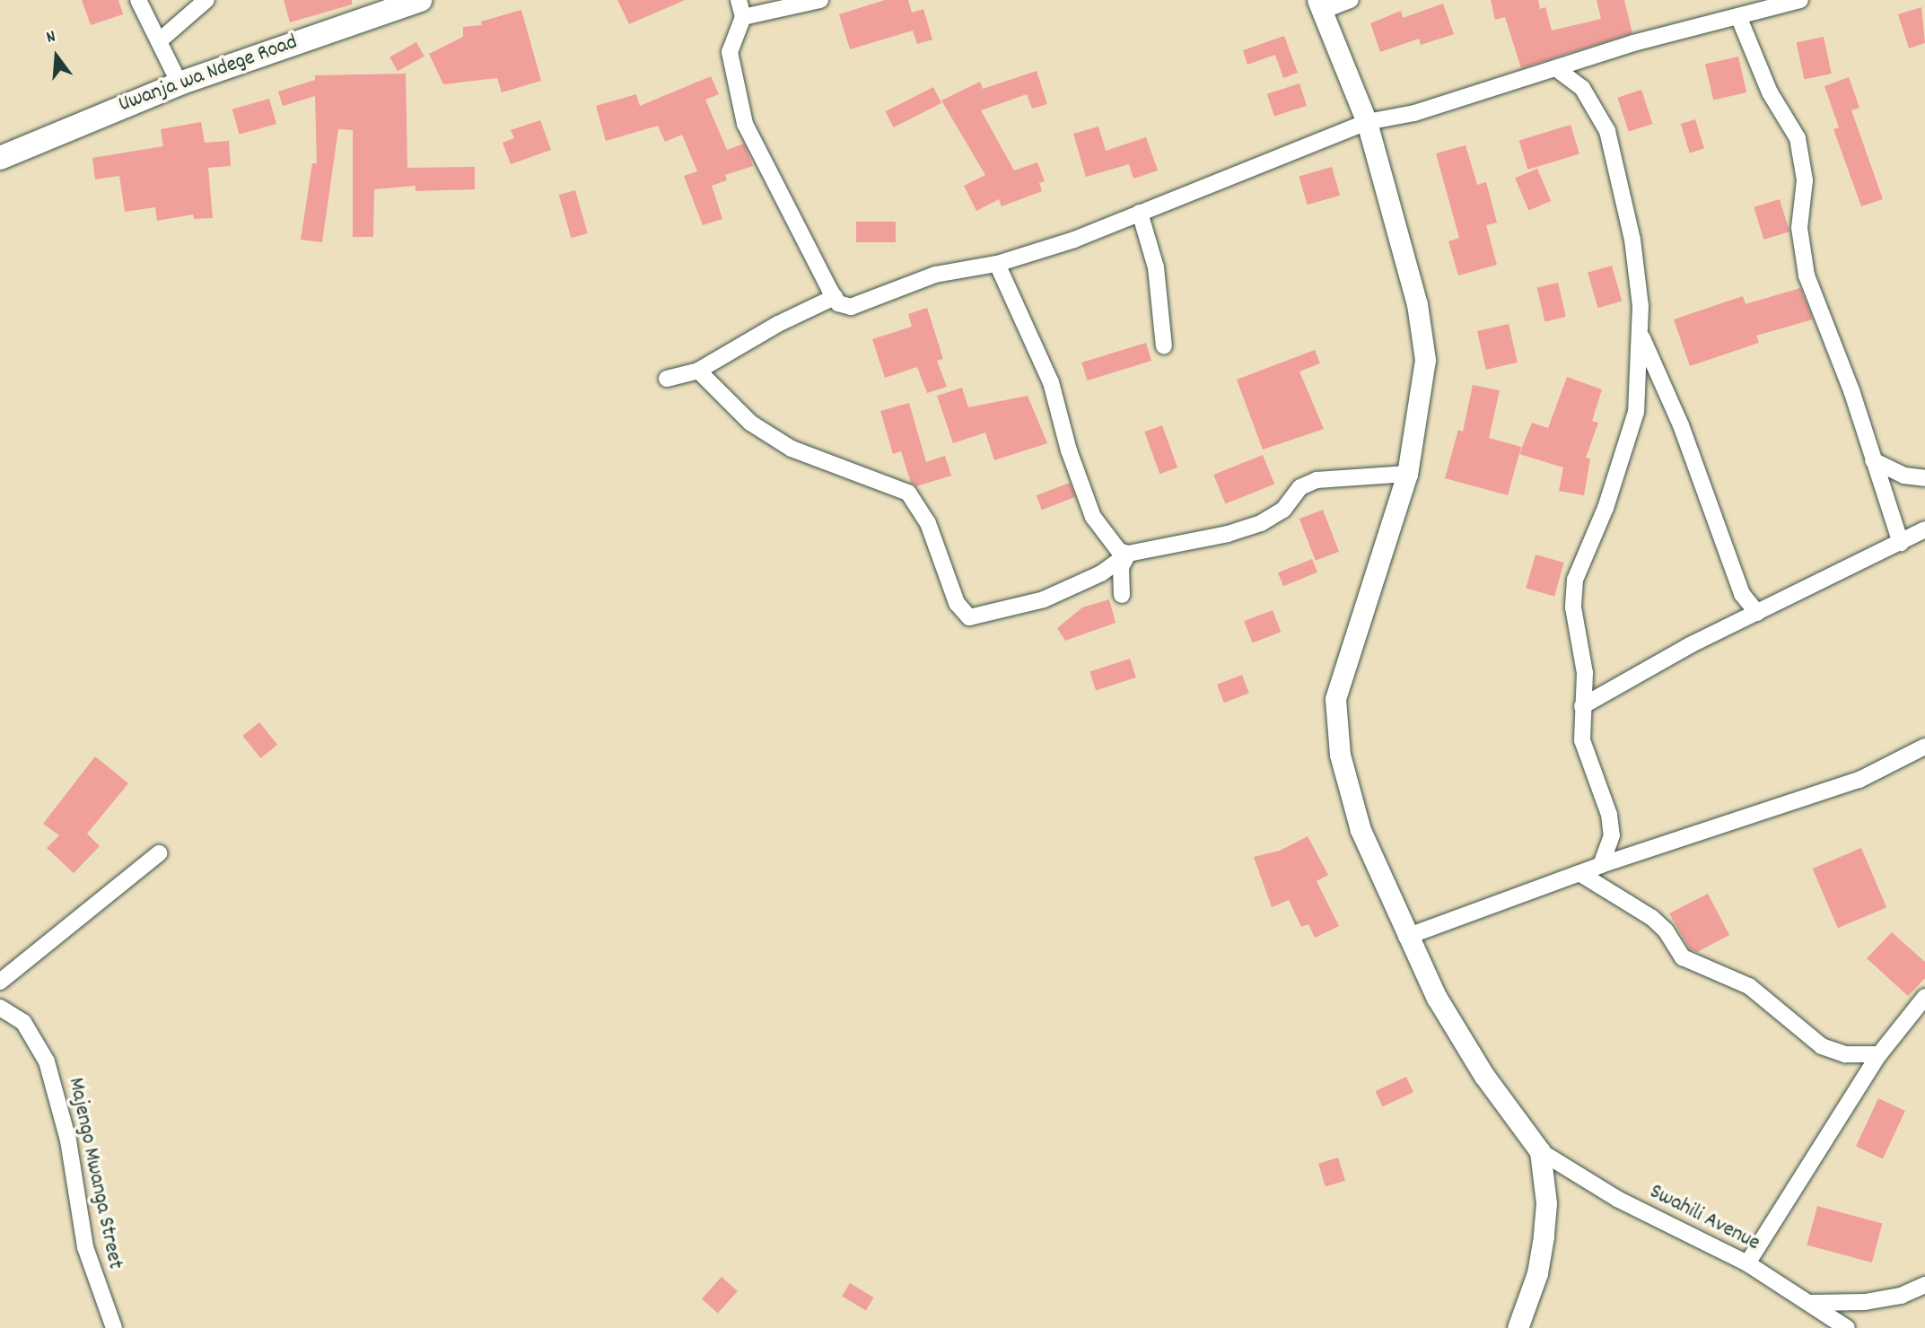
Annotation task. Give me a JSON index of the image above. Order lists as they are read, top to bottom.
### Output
{
  "streets": {
    "main road": ["Uwanja wa Ndege Road"],
    "street": ["Majengo Mwanga Street", "Swahili Avenue"]
  },
  "north": "top"
}
